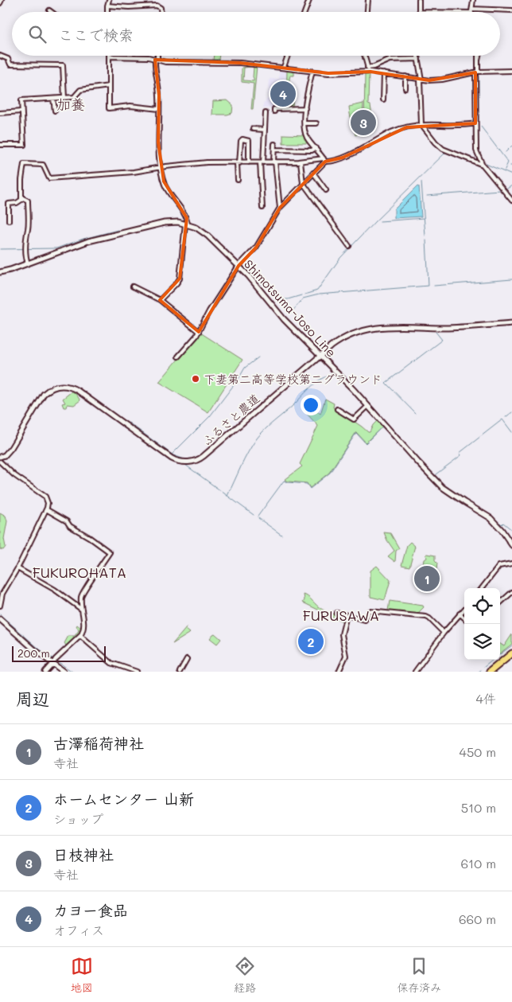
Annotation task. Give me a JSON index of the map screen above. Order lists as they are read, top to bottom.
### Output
{
  "streets": {
    "street": ["Shimotsuma-Joso Line", "ふるさと農道"]
  },
  "crossings": [
    ["Shimotsuma-Joso Line", "ふるさと農道"]
  ],
  "districts": ["加養", "FUKUROHATA", "FURUSAWA"],
  "places": ["下妻第二高等学校第二グラウンド"],
  "scale_bar": "200 m",
  "page": {
    "search": "ここで検索",
    "pins": [
      "4",
      "3",
      "1",
      "2"
    ],
    "scale": "200 m",
    "heading": ["周辺", "4件"],
    "list": [
      {
        "mark": "1",
        "name": "古澤稲荷神社",
        "note": "寺社",
        "value": "450 m"
      },
      {
        "mark": "2",
        "name": "ホームセンター 山新",
        "note": "ショップ",
        "value": "510 m"
      },
      {
        "mark": "3",
        "name": "日枝神社",
        "note": "寺社",
        "value": "610 m"
      },
      {
        "mark": "4",
        "name": "カヨー食品",
        "note": "オフィス",
        "value": "660 m"
      }
    ],
    "nav": ["地図", "経路", "保存済み"]
  }
}
